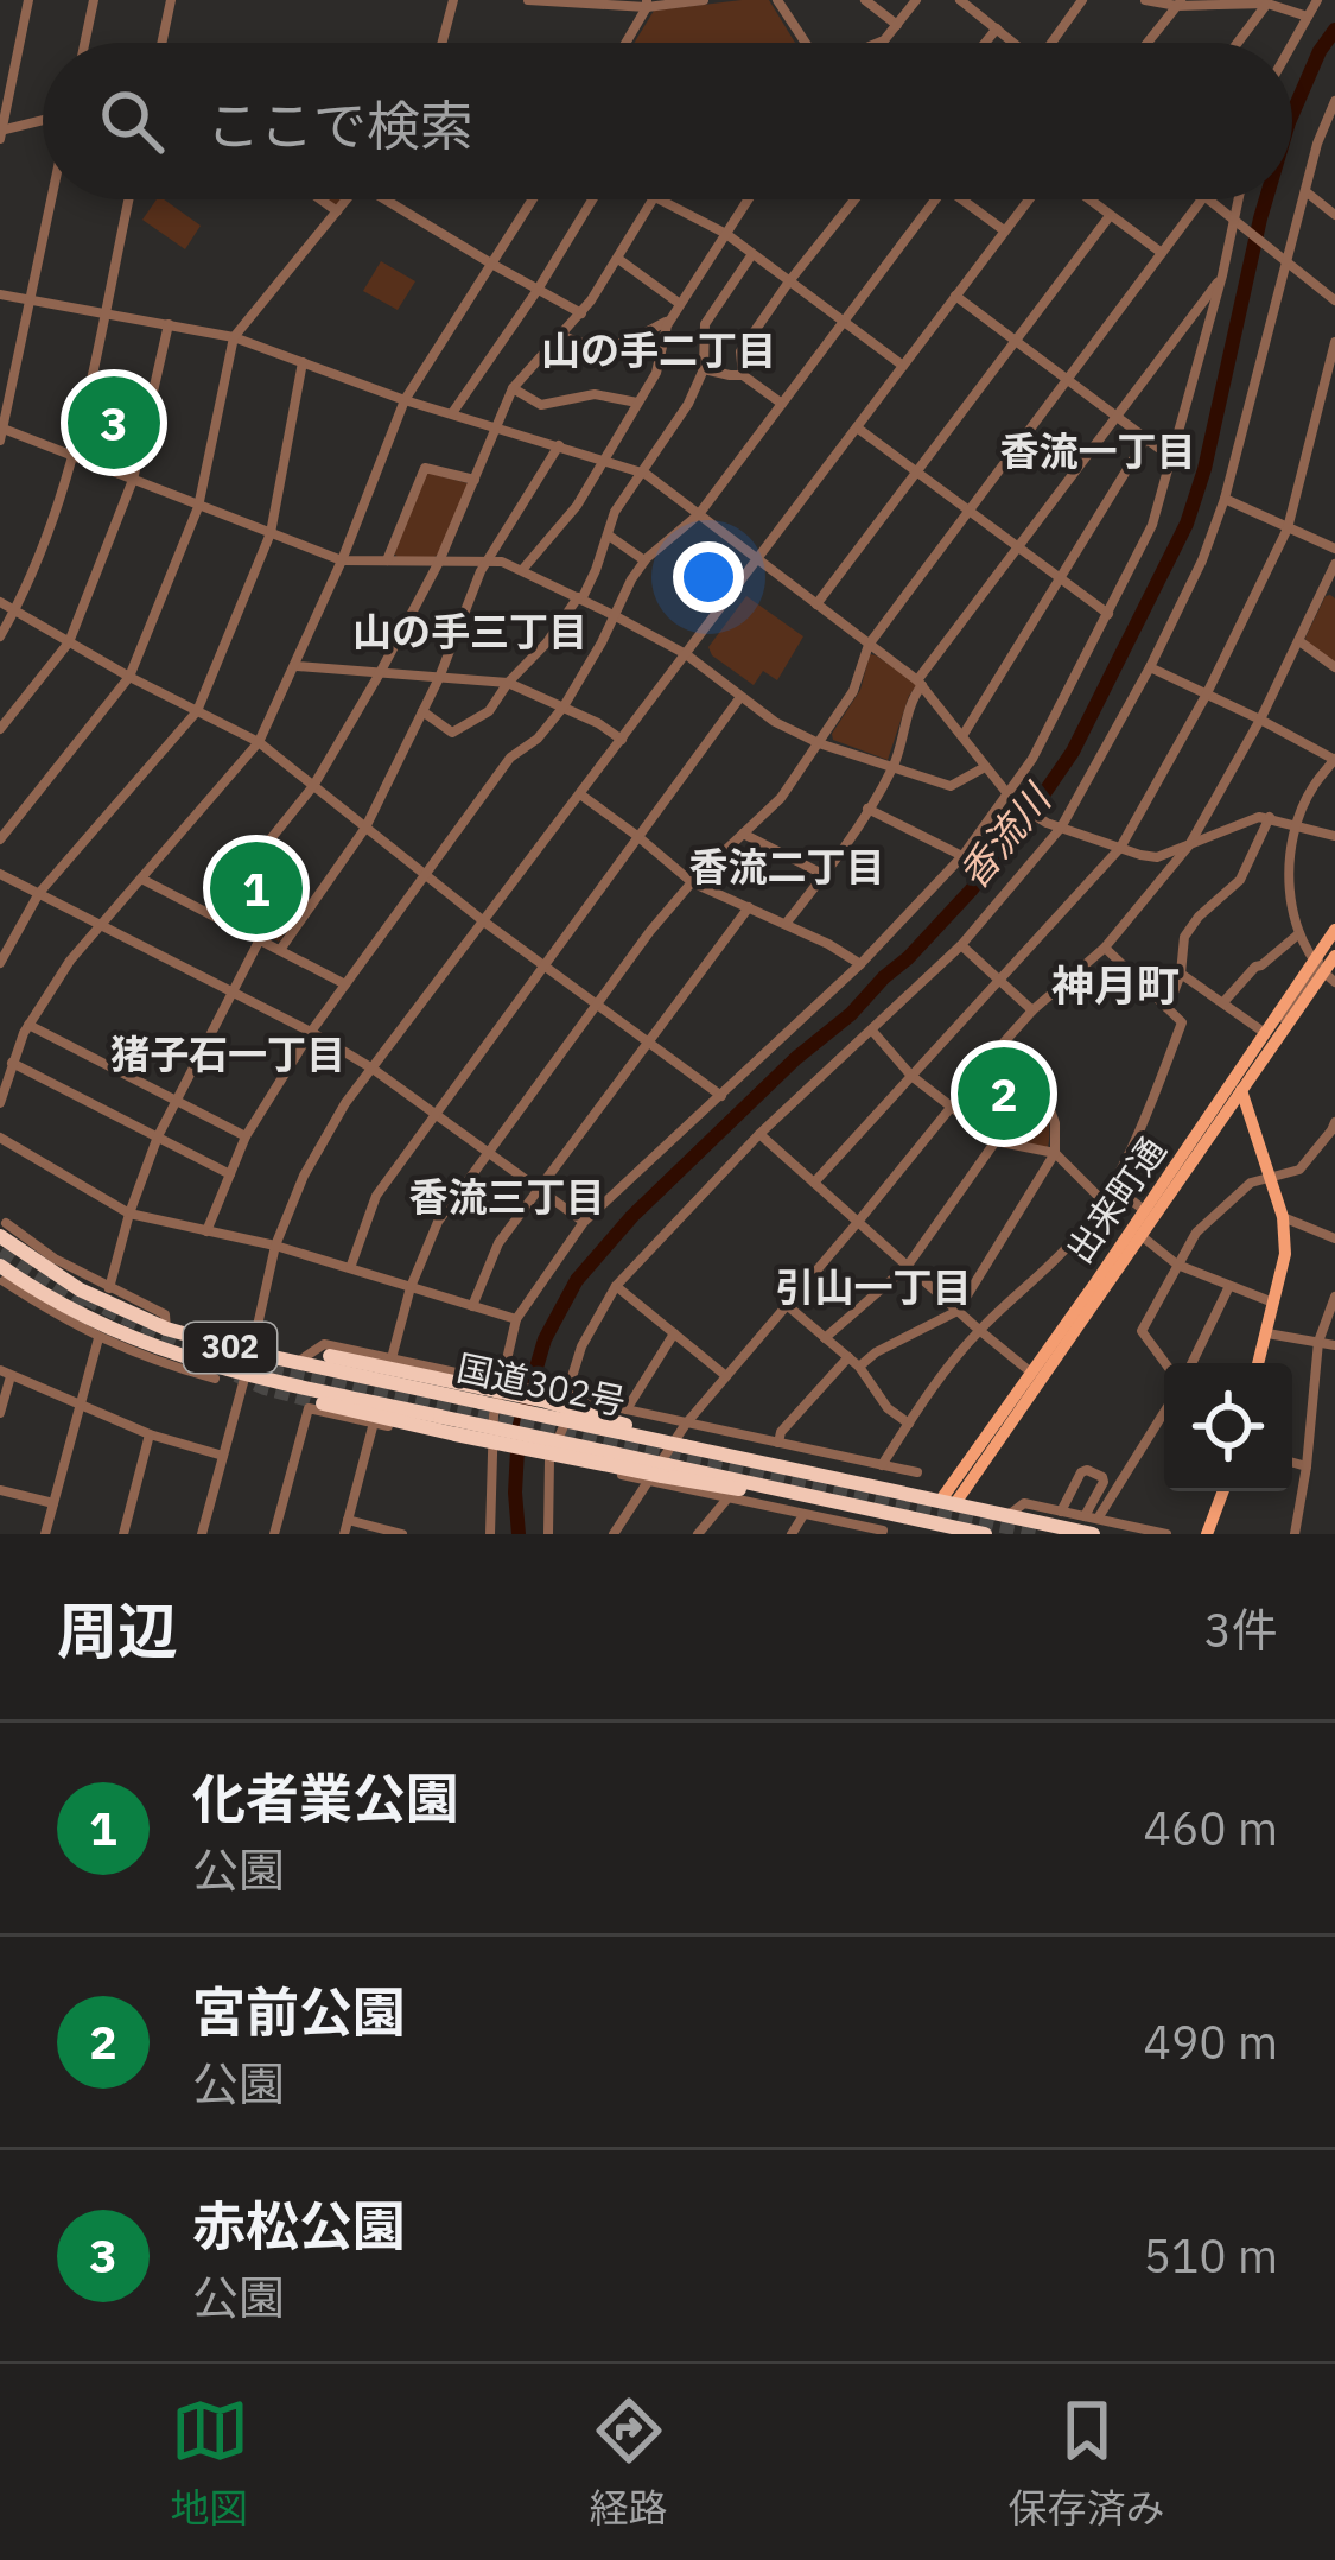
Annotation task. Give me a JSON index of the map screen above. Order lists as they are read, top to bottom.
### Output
{
  "streets": {
    "highway": ["302", "国道302号"],
    "main road": ["出来町通"]
  },
  "crossings": [
    ["出来町通", "国道302号"]
  ],
  "districts": [
    "山の手二丁目",
    "香流一丁目",
    "山の手三丁目",
    "香流二丁目",
    "神月町",
    "猪子石一丁目",
    "香流三丁目",
    "引山一丁目"
  ],
  "water": ["香流川"],
  "page": {
    "search": "ここで検索",
    "pins": ["3", "1", "2"],
    "heading": ["周辺", "3件"],
    "list": [
      {
        "mark": "1",
        "name": "化者業公園",
        "note": "公園",
        "value": "460 m"
      },
      {
        "mark": "2",
        "name": "宮前公園",
        "note": "公園",
        "value": "490 m"
      },
      {
        "mark": "3",
        "name": "赤松公園",
        "note": "公園",
        "value": "510 m"
      }
    ],
    "nav": ["地図", "経路", "保存済み"]
  }
}
